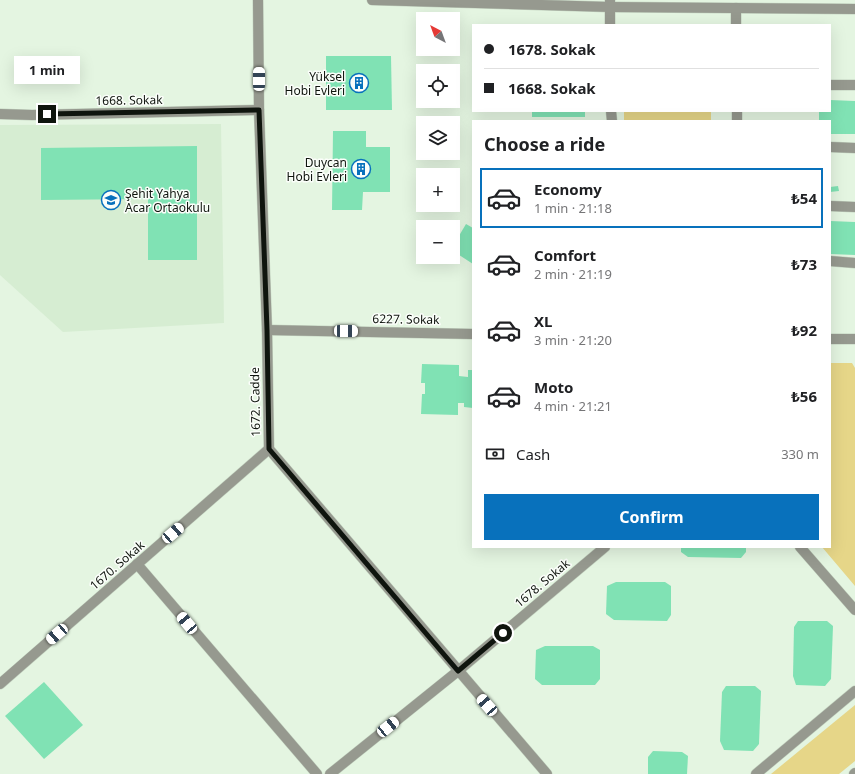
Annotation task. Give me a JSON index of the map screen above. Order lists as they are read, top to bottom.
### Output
{
  "streets": {
    "street": [
      "1668. Sokak",
      "6227. Sokak",
      "1672. Cadde",
      "1670. Sokak",
      "1678. Sokak"
    ]
  },
  "crossings": [
    ["1668. Sokak", "1672. Cadde"],
    ["6227. Sokak", "1672. Cadde"],
    ["1672. Cadde", "1670. Sokak"],
    ["1672. Cadde", "1678. Sokak"]
  ],
  "places": {
    "building": ["Yüksel Hobi Evleri", "Duycan Hobi Evleri"],
    "school or university": ["Şehit Yahya Acar Ortaokulu"]
  },
  "north": "top left",
  "page": {
    "map_buttons": ["+", "−"],
    "banner": ["1678. Sokak", "1668. Sokak"],
    "bubble": "1 min",
    "heading": "Choose a ride",
    "list": [
      {
        "name": "Economy",
        "note": "1 min · 21:18",
        "value": "₺54"
      },
      {
        "name": "Comfort",
        "note": "2 min · 21:19",
        "value": "₺73"
      },
      {
        "name": "XL",
        "note": "3 min · 21:20",
        "value": "₺92"
      },
      {
        "name": "Moto",
        "note": "4 min · 21:21",
        "value": "₺56"
      }
    ],
    "pay": ["Cash", "330 m"],
    "buttons": "Confirm"
  }
}
